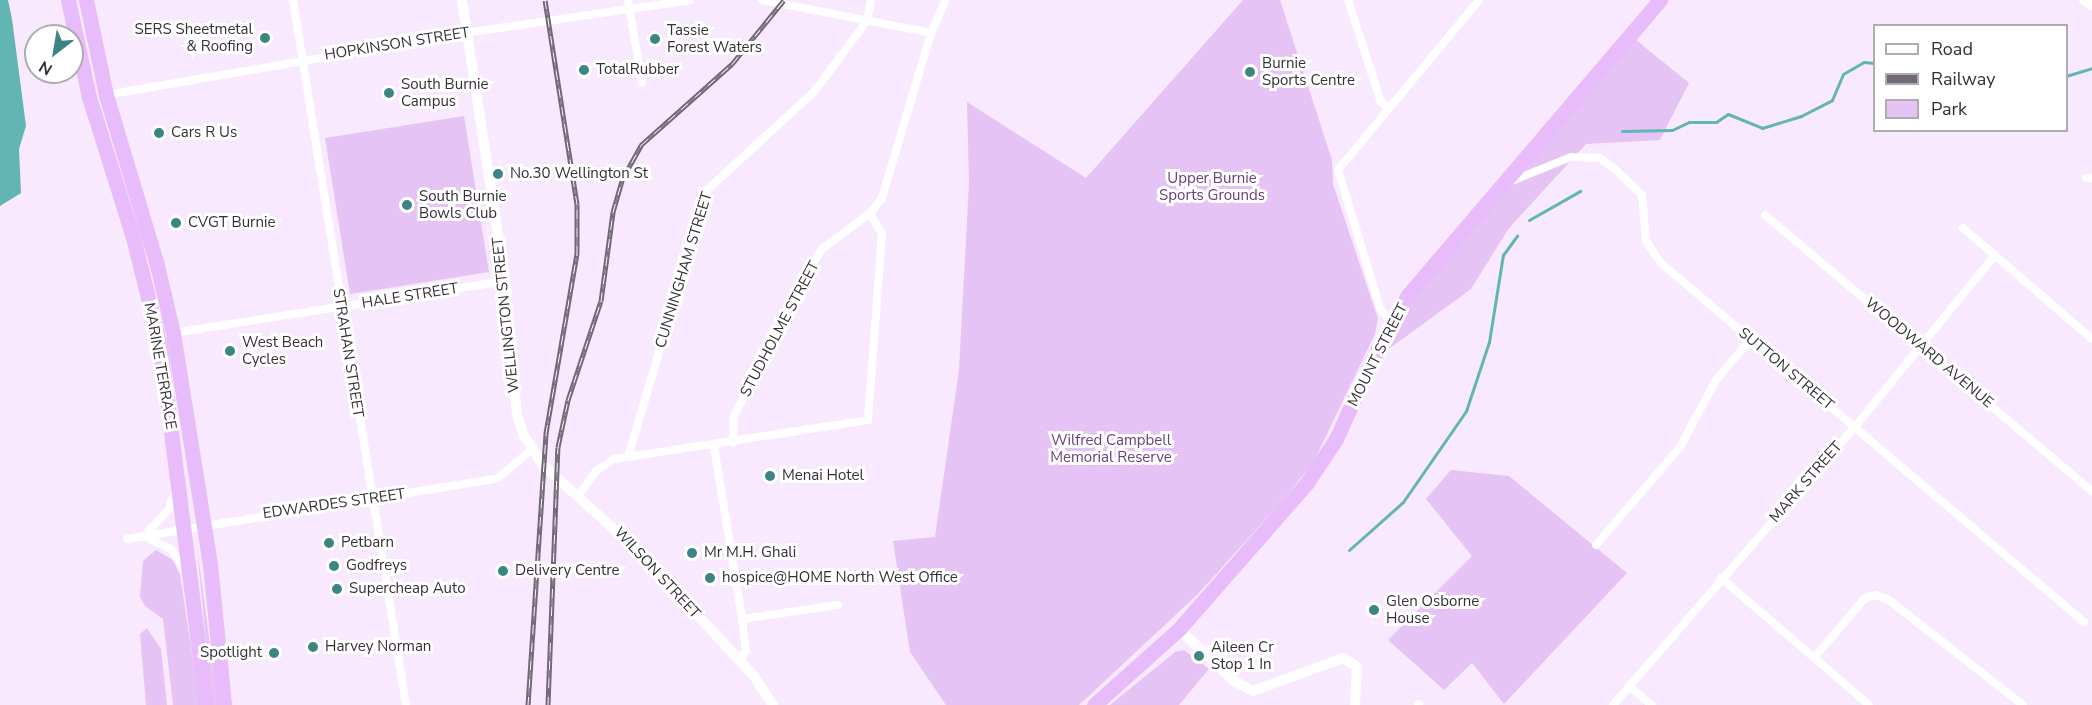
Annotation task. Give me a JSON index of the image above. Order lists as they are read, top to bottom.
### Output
{
  "streets": {
    "highway": ["MOUNT STREET", "MARINE TERRACE"],
    "street": [
      "HOPKINSON STREET",
      "CUNNINGHAM STREET",
      "HALE STREET",
      "WELLINGTON STREET",
      "STUDHOLME STREET",
      "STRAHAN STREET",
      "WOODWARD AVENUE",
      "SUTTON STREET",
      "MARK STREET",
      "EDWARDES STREET",
      "WILSON STREET"
    ]
  },
  "crossings": [
    ["HOPKINSON STREET", "WELLINGTON STREET"],
    ["HOPKINSON STREET", "STRAHAN STREET"],
    ["HOPKINSON STREET", "MARINE TERRACE"],
    ["HALE STREET", "WELLINGTON STREET"],
    ["HALE STREET", "STRAHAN STREET"],
    ["HALE STREET", "MARINE TERRACE"],
    ["WELLINGTON STREET", "EDWARDES STREET"],
    ["WELLINGTON STREET", "WILSON STREET"],
    ["STRAHAN STREET", "EDWARDES STREET"],
    ["WOODWARD AVENUE", "MARK STREET"],
    ["MOUNT STREET", "SUTTON STREET"],
    ["MARINE TERRACE", "EDWARDES STREET"],
    ["SUTTON STREET", "MARK STREET"],
    ["EDWARDES STREET", "WILSON STREET"]
  ],
  "parks": ["Upper Burnie Sports Grounds", "Wilfred Campbell Memorial Reserve"],
  "places": [
    "SERS Sheetmetal & Roofing",
    "Tassie Forest Waters",
    "TotalRubber",
    "Burnie Sports Centre",
    "South Burnie Campus",
    "Cars R Us",
    "No.30 Wellington St",
    "South Burnie Bowls Club",
    "CVGT Burnie",
    "West Beach Cycles",
    "Menai Hotel",
    "Petbarn",
    "Mr M.H. Ghali",
    "Godfreys",
    "Delivery Centre",
    "hospice@HOME North West Office",
    "Supercheap Auto",
    "Glen Osborne House",
    "Harvey Norman",
    "Spotlight",
    "Aileen Cr Stop 1 In"
  ],
  "legend": ["Road", "Railway", "Park"],
  "north": "bottom left"
}
